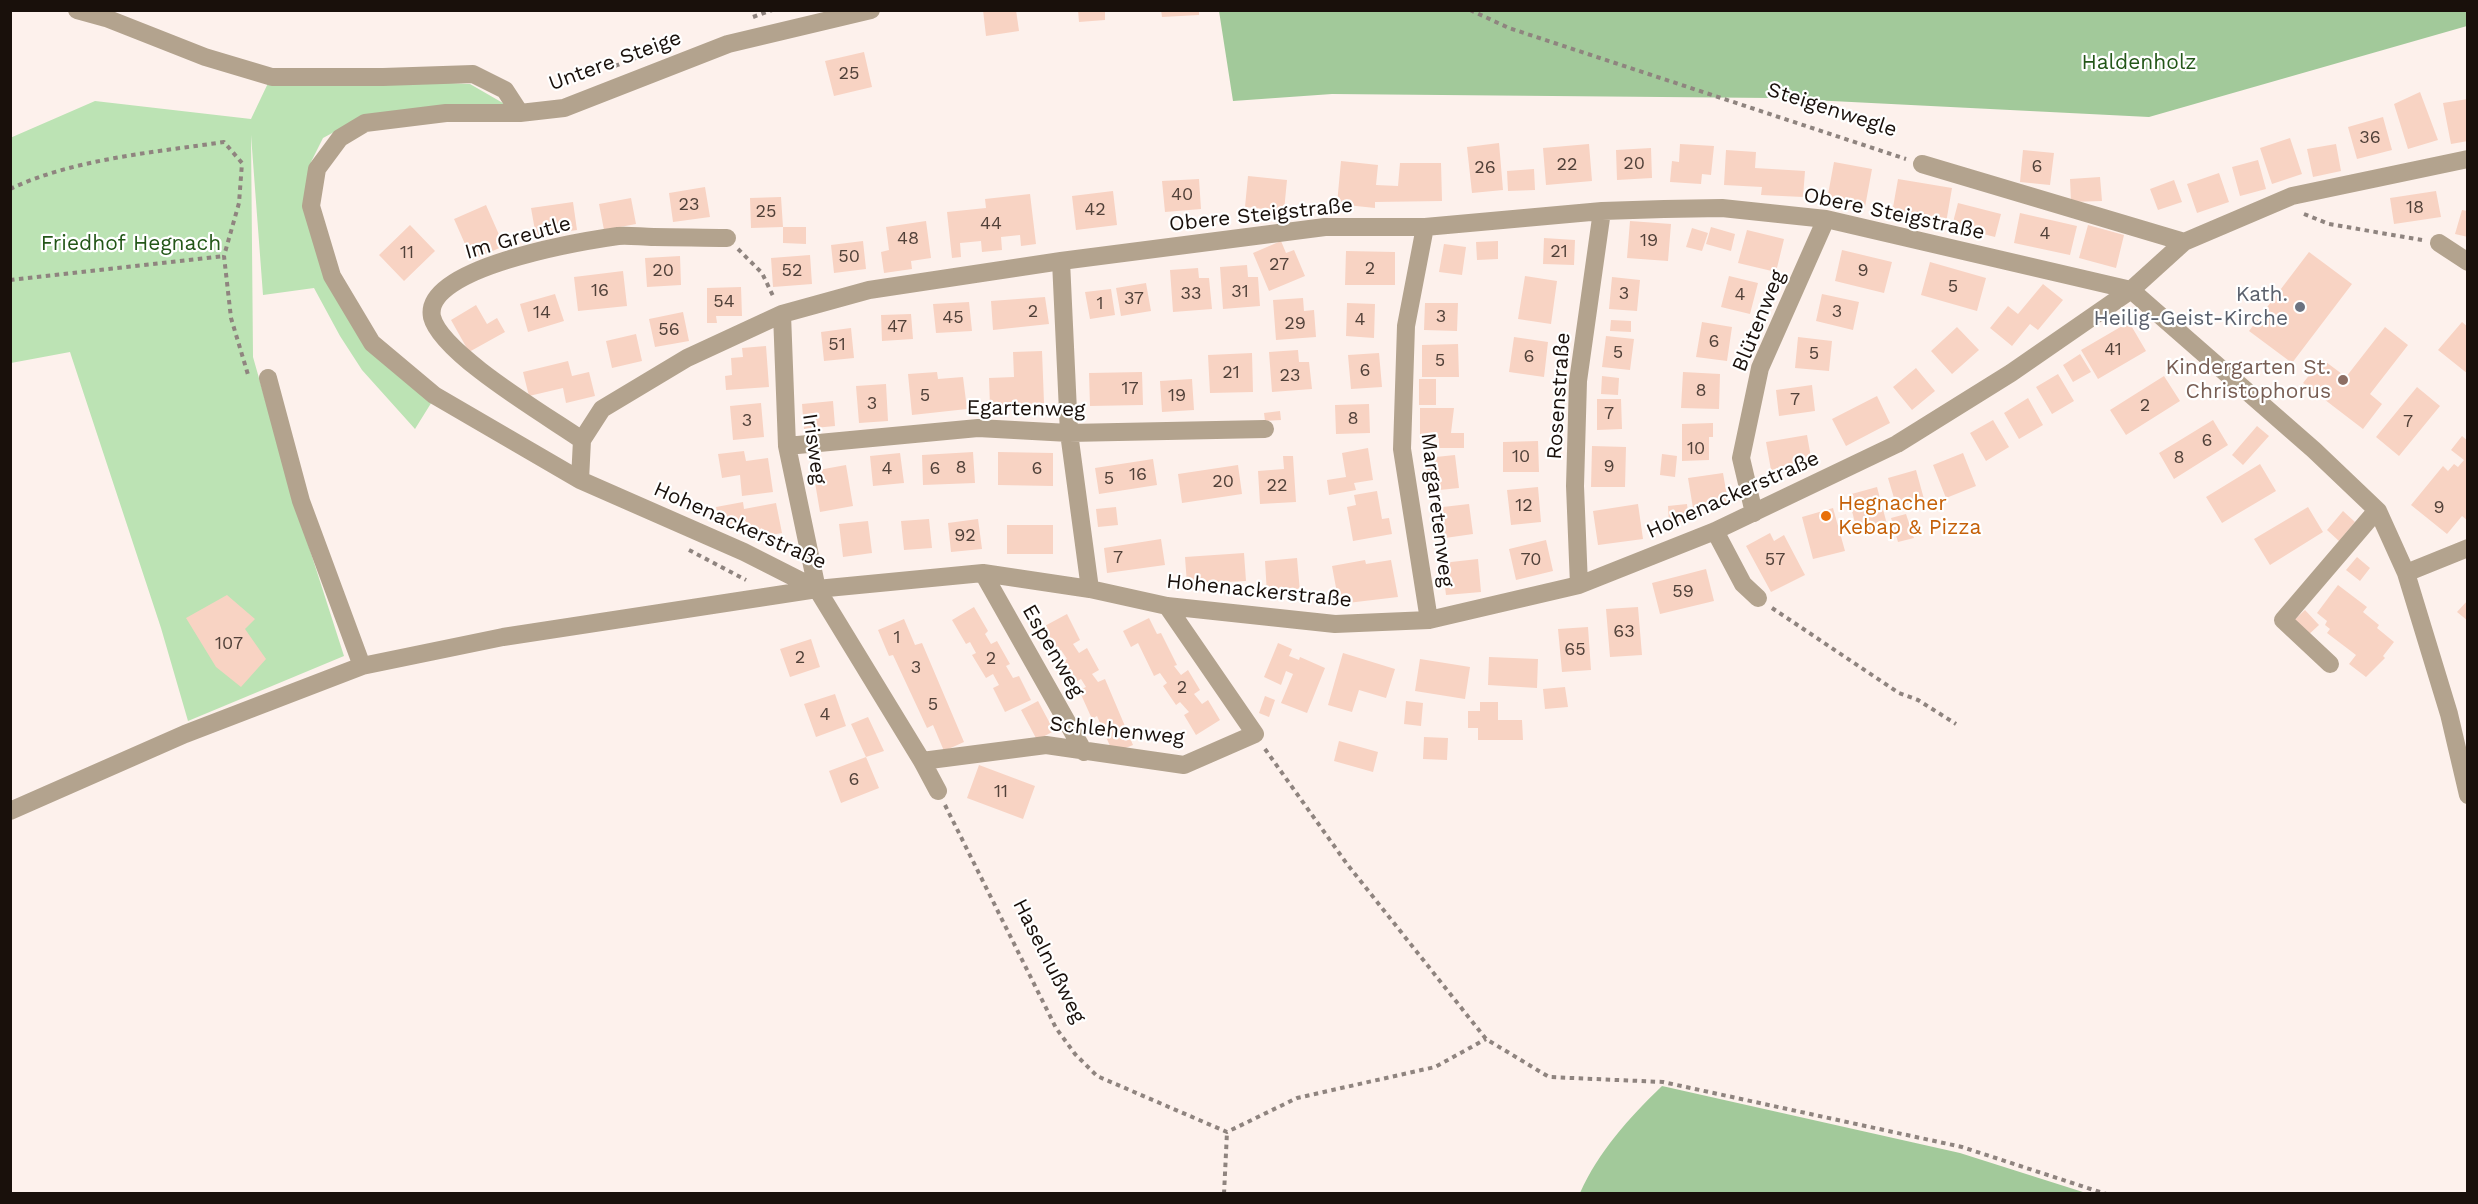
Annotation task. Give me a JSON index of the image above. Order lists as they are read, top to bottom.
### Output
{
  "streets": {
    "street": [
      "Untere Steige",
      "Obere Steigstraße",
      "Im Greutle",
      "Blütenweg",
      "Rosenstraße",
      "Egartenweg",
      "Irisweg",
      "Hohenackerstraße",
      "Margaretenweg",
      "Espenweg",
      "Schlehenweg"
    ],
    "path": ["Steigenwegle", "Haselnußweg"]
  },
  "crossings": [
    ["Untere Steige", "Hohenackerstraße"],
    ["Obere Steigstraße", "Im Greutle"],
    ["Obere Steigstraße", "Blütenweg"],
    ["Obere Steigstraße", "Rosenstraße"],
    ["Obere Steigstraße", "Irisweg"],
    ["Obere Steigstraße", "Hohenackerstraße"],
    ["Obere Steigstraße", "Margaretenweg"],
    ["Blütenweg", "Hohenackerstraße"],
    ["Rosenstraße", "Hohenackerstraße"],
    ["Egartenweg", "Irisweg"],
    ["Irisweg", "Hohenackerstraße"],
    ["Hohenackerstraße", "Margaretenweg"],
    ["Hohenackerstraße", "Espenweg"],
    ["Espenweg", "Schlehenweg"]
  ],
  "parks": ["Haldenholz", "Friedhof Hegnach"],
  "places": ["Kath. Heilig-Geist-Kirche", "Kindergarten St. Christophorus", "Hegnacher Kebap & Pizza"],
  "house_numbers": [
    "25",
    "36",
    "20",
    "22",
    "6",
    "26",
    "40",
    "23",
    "18",
    "42",
    "25",
    "44",
    "4",
    "48",
    "19",
    "21",
    "11",
    "50",
    "27",
    "2",
    "20",
    "52",
    "9",
    "5",
    "16",
    "31",
    "33",
    "3",
    "4",
    "37",
    "54",
    "1",
    "2",
    "3",
    "14",
    "3",
    "45",
    "4",
    "29",
    "47",
    "56",
    "6",
    "51",
    "41",
    "5",
    "5",
    "6",
    "5",
    "6",
    "21",
    "23",
    "17",
    "8",
    "5",
    "19",
    "7",
    "3",
    "2",
    "7",
    "8",
    "3",
    "7",
    "6",
    "10",
    "10",
    "8",
    "9",
    "8",
    "4",
    "6",
    "6",
    "16",
    "5",
    "20",
    "22",
    "12",
    "9",
    "92",
    "7",
    "70",
    "57",
    "59",
    "63",
    "1",
    "107",
    "65",
    "2",
    "2",
    "3",
    "2",
    "5",
    "4",
    "6",
    "11"
  ]
}
